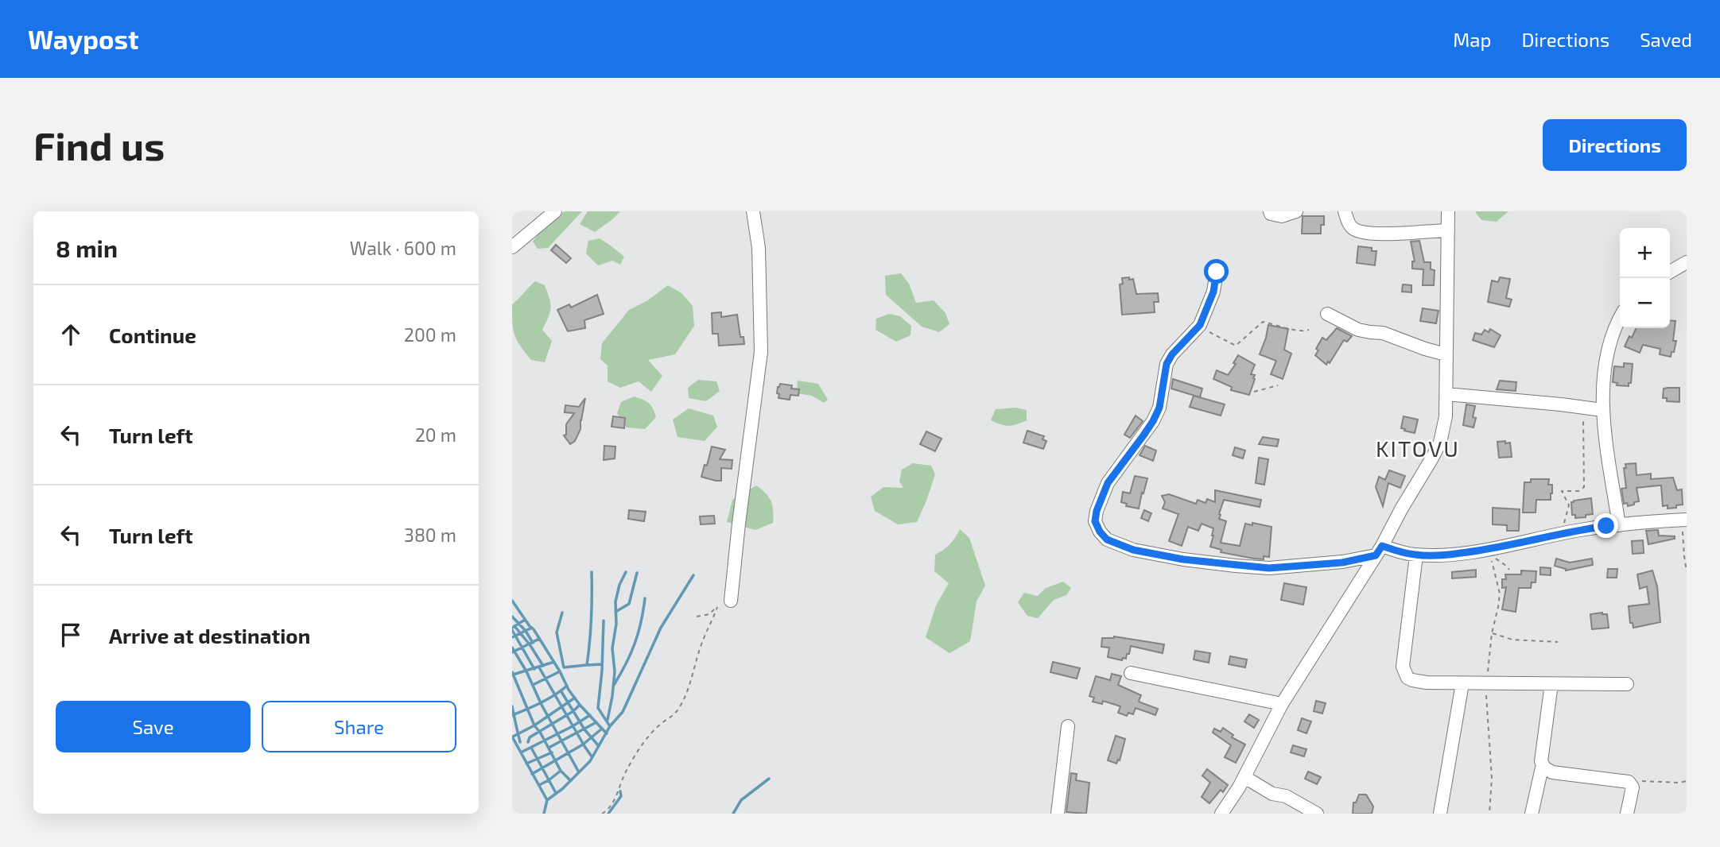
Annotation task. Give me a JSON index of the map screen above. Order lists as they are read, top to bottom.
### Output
{
  "districts": ["KITOVU"],
  "page": {
    "header": "Waypost",
    "nav": ["Map", "Directions", "Saved"],
    "buttons": [
      "Directions",
      ["Save", "Share"]
    ],
    "title": "Find us",
    "heading": ["8 min", "Walk · 600 m"],
    "map_buttons": ["+", "−"],
    "list": [
      ["Continue", "200 m"],
      ["Turn left", "20 m"],
      ["Turn left", "380 m"],
      "Arrive at destination"
    ]
  }
}
